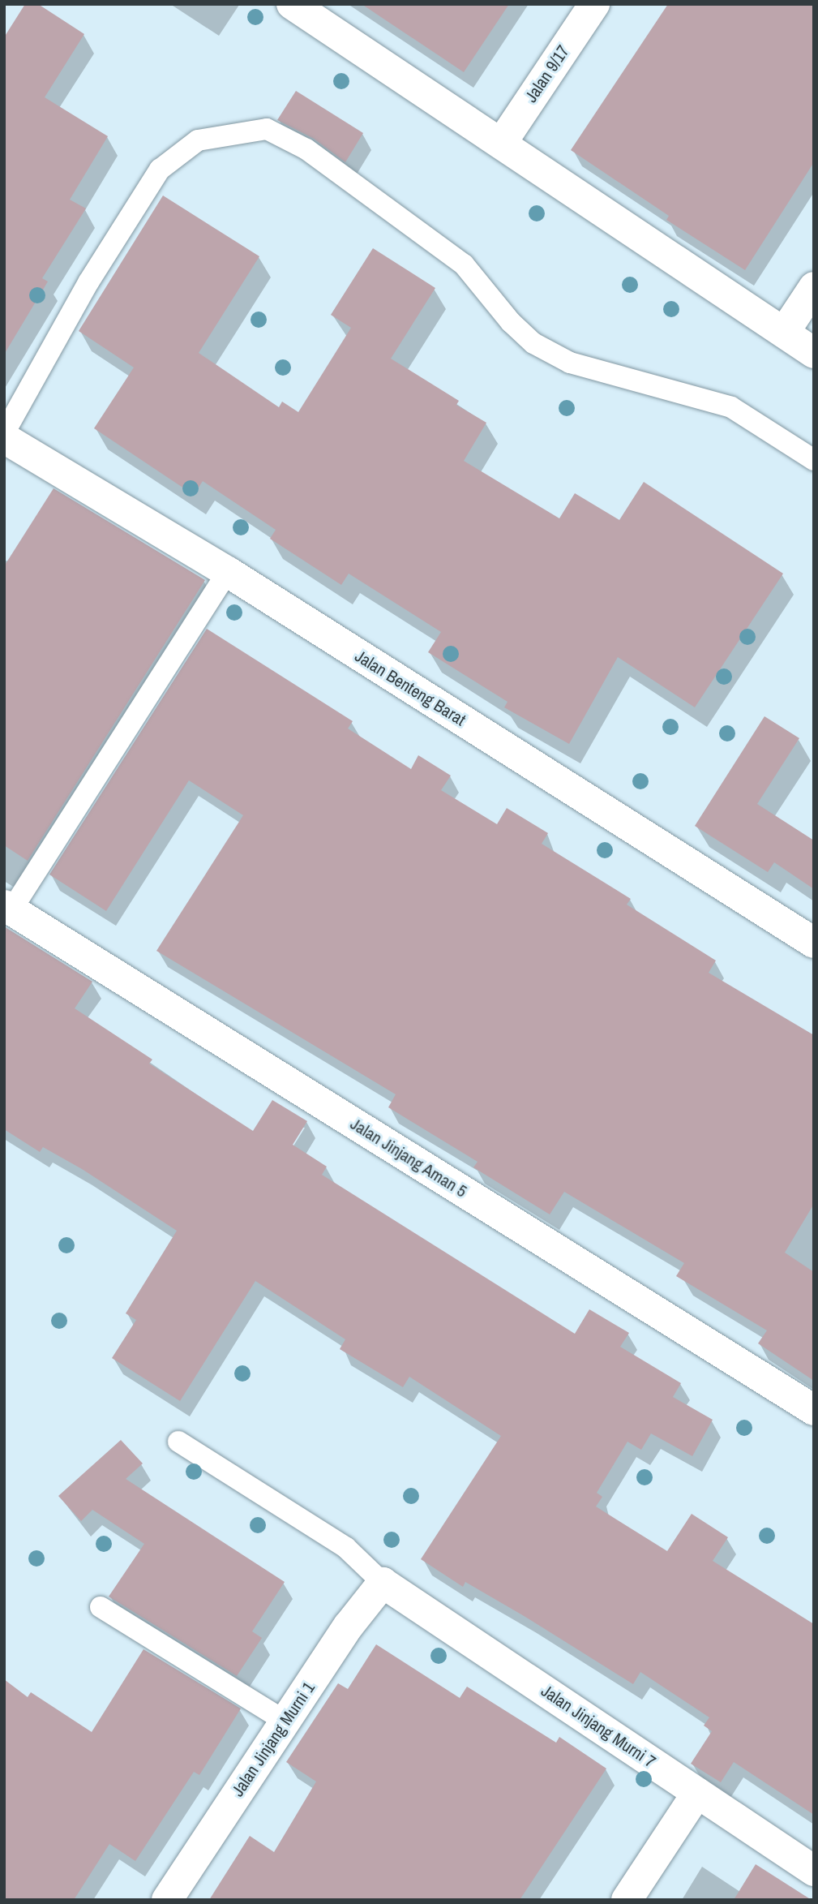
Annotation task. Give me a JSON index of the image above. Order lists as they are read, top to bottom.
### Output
{
  "streets": {
    "street": [
      "Jalan 9/17",
      "Jalan Benteng Barat",
      "Jalan Jinjang Aman 5",
      "Jalan Jinjang Murni 7",
      "Jalan Jinjang Murni 1"
    ]
  },
  "crossings": [
    ["Jalan Jinjang Murni 7", "Jalan Jinjang Murni 1"]
  ]
}
